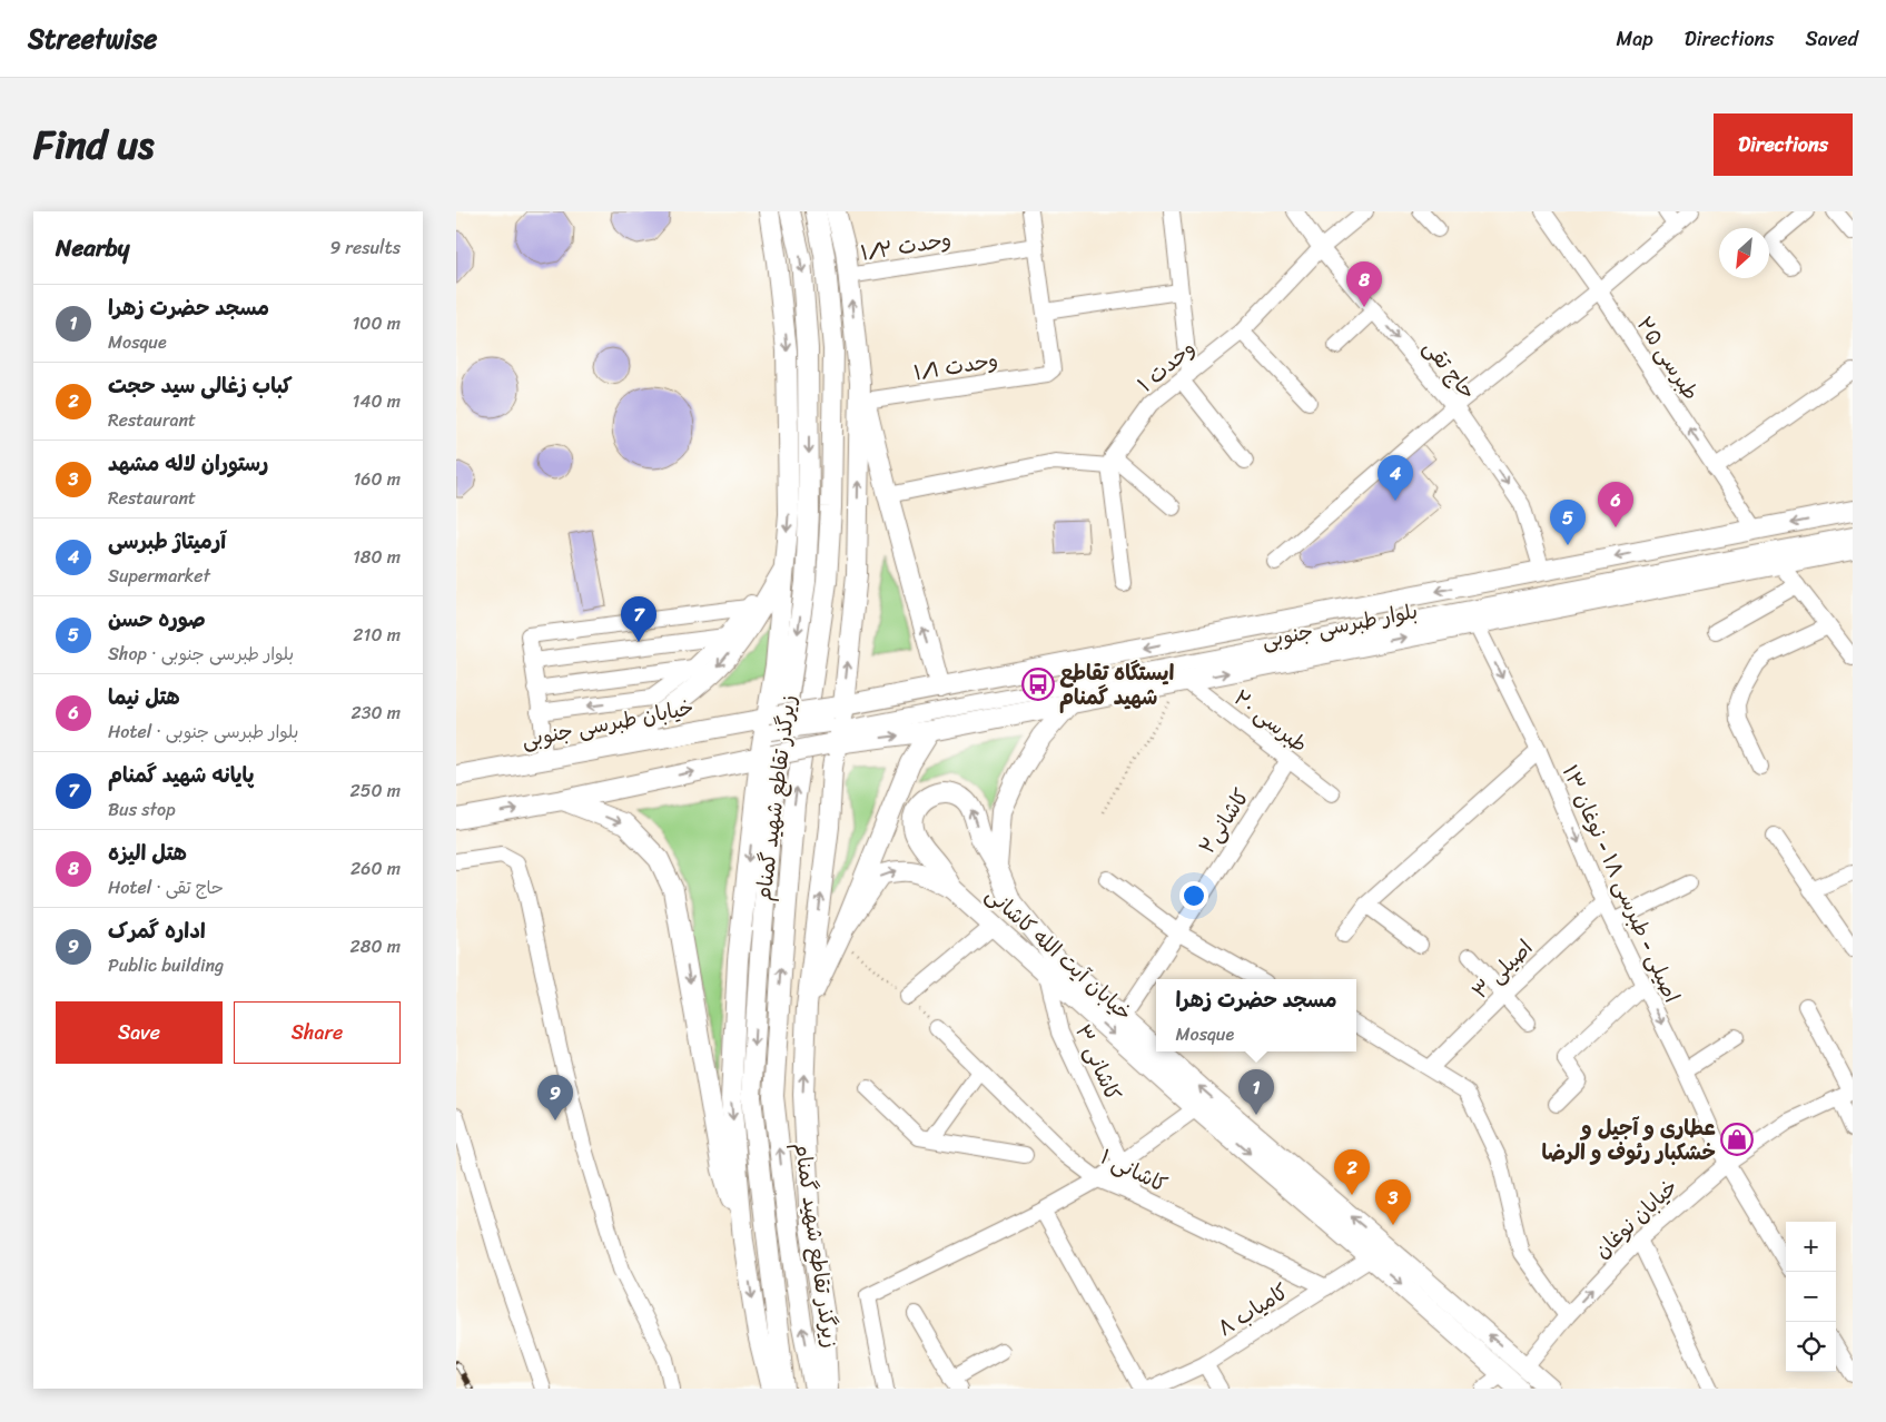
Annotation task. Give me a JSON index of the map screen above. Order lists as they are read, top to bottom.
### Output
{
  "streets": {
    "main road": [
      "بلوار طبرسی جنوبی",
      "خیابان طبرسی جنوبی",
      "زیرگذر تقاطع شهید گمنام",
      "خیابان آیت الله کاشانی"
    ],
    "street": [
      "وحدت ۱/۲",
      "طبرسی ۲۵",
      "وحدت ۱/۱",
      "وحدت ۱",
      "حاج تقی",
      "طبرسی ۲۰",
      "کاشانی۲",
      "اصیلی - طبرسی ۱۸ - نوغان ۱۳",
      "اصیلی ۳",
      "کاشانی ۳",
      "کاشانی ۱",
      "خیابان نوغان",
      "کامیاب ۸"
    ]
  },
  "crossings": [
    ["طبرسی ۲۵", "بلوار طبرسی جنوبی"],
    ["وحدت ۱", "حاج تقی"],
    ["حاج تقی", "بلوار طبرسی جنوبی"],
    ["بلوار طبرسی جنوبی", "طبرسی ۲۰"],
    ["بلوار طبرسی جنوبی", "اصیلی - طبرسی ۱۸ - نوغان ۱۳"],
    ["بلوار طبرسی جنوبی", "خیابان آیت الله کاشانی"],
    ["طبرسی ۲۰", "کاشانی۲"],
    ["کاشانی۲", "خیابان آیت الله کاشانی"],
    ["اصیلی - طبرسی ۱۸ - نوغان ۱۳", "اصیلی ۳"],
    ["اصیلی - طبرسی ۱۸ - نوغان ۱۳", "خیابان نوغان"],
    ["خیابان آیت الله کاشانی", "کاشانی ۳"],
    ["خیابان آیت الله کاشانی", "خیابان نوغان"],
    ["خیابان آیت الله کاشانی", "کامیاب ۸"],
    ["کاشانی ۳", "کاشانی ۱"],
    ["کاشانی ۱", "کامیاب ۸"]
  ],
  "one_way": ["طبرسی ۲۵", "حاج تقی", "اصیلی - طبرسی ۱۸ - نوغان ۱۳"],
  "places": {
    "bus stop": ["ایستگاه تقاطع شهید گمنام"],
    "shop": ["عطاری و آجیل و خشکبار رئوف و الرضا"]
  },
  "north": "bottom left",
  "page": {
    "header": "Streetwise",
    "nav": ["Map", "Directions", "Saved"],
    "title": "Find us",
    "buttons": [
      "Directions",
      ["Save", "Share"]
    ],
    "heading": ["Nearby", "9 results"],
    "pins": [
      "8",
      "4",
      "6",
      "5",
      "7",
      "1",
      "9",
      "2",
      "3"
    ],
    "list": [
      {
        "mark": "1",
        "name": "مسجد حضرت زهرا",
        "note": "Mosque",
        "value": "100 m"
      },
      {
        "mark": "2",
        "name": "کباب زغالی سید حجت",
        "note": "Restaurant",
        "value": "140 m"
      },
      {
        "mark": "3",
        "name": "رستوران لاله مشهد",
        "note": "Restaurant",
        "value": "160 m"
      },
      {
        "mark": "4",
        "name": "آرمیتاژ طبرسی",
        "note": "Supermarket",
        "value": "180 m"
      },
      {
        "mark": "5",
        "name": "صوره حسن",
        "note": "Shop · بلوار طبرسی جنوبی",
        "value": "210 m"
      },
      {
        "mark": "6",
        "name": "هتل نیما",
        "note": "Hotel · بلوار طبرسی جنوبی",
        "value": "230 m"
      },
      {
        "mark": "7",
        "name": "پایانه شهید گمنام",
        "note": "Bus stop",
        "value": "250 m"
      },
      {
        "mark": "8",
        "name": "هتل الیزه",
        "note": "Hotel · حاج تقی",
        "value": "260 m"
      },
      {
        "mark": "9",
        "name": "اداره گمرک",
        "note": "Public building",
        "value": "280 m"
      }
    ],
    "popup": ["مسجد حضرت زهرا", "Mosque"],
    "map_buttons": ["+", "−"]
  }
}
